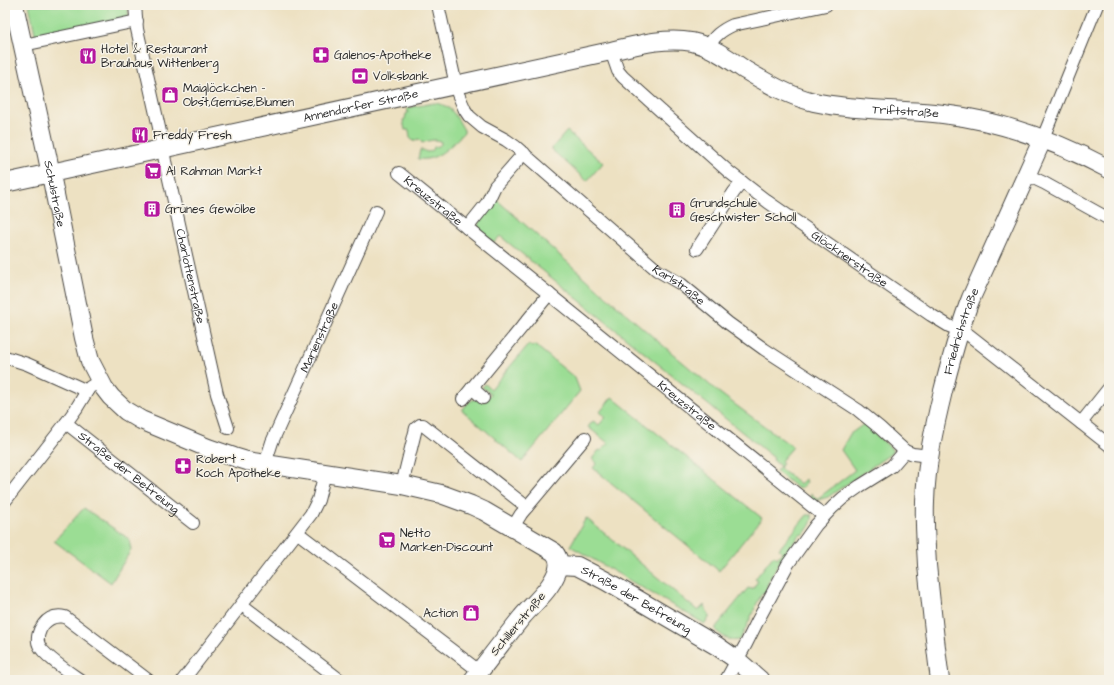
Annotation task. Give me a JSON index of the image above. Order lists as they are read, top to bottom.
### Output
{
  "streets": {
    "street": [
      "Annendorfer Straße",
      "Triftstraße",
      "Schulstraße",
      "Kreuzstraße",
      "Glöcknerstraße",
      "Charlottenstraße",
      "Karlstraße",
      "Friedrichstraße",
      "Marienstraße",
      "Straße der Befreiung",
      "Schillerstraße"
    ]
  },
  "crossings": [
    ["Annendorfer Straße", "Triftstraße"],
    ["Annendorfer Straße", "Schulstraße"],
    ["Annendorfer Straße", "Glöcknerstraße"],
    ["Annendorfer Straße", "Charlottenstraße"],
    ["Annendorfer Straße", "Karlstraße"],
    ["Triftstraße", "Friedrichstraße"],
    ["Kreuzstraße", "Karlstraße"],
    ["Glöcknerstraße", "Friedrichstraße"],
    ["Karlstraße", "Friedrichstraße"],
    ["Straße der Befreiung", "Schillerstraße"]
  ],
  "places": {
    "pharmacy": ["Galenos-Apotheke", "Robert - Koch Apotheke"],
    "restaurant": ["Hotel & Restaurant Brauhaus Wittenberg", "Freddy Fresh"],
    "bank": ["Volksbank"],
    "shop": ["Maiglöckchen - Obst,Gemüse,Blumen", "Action"],
    "supermarket": ["Al Rahman Markt", "Netto Marken-Discount"],
    "building": ["Grünes Gewölbe", "Grundschule Geschwister Scholl"]
  }
}
